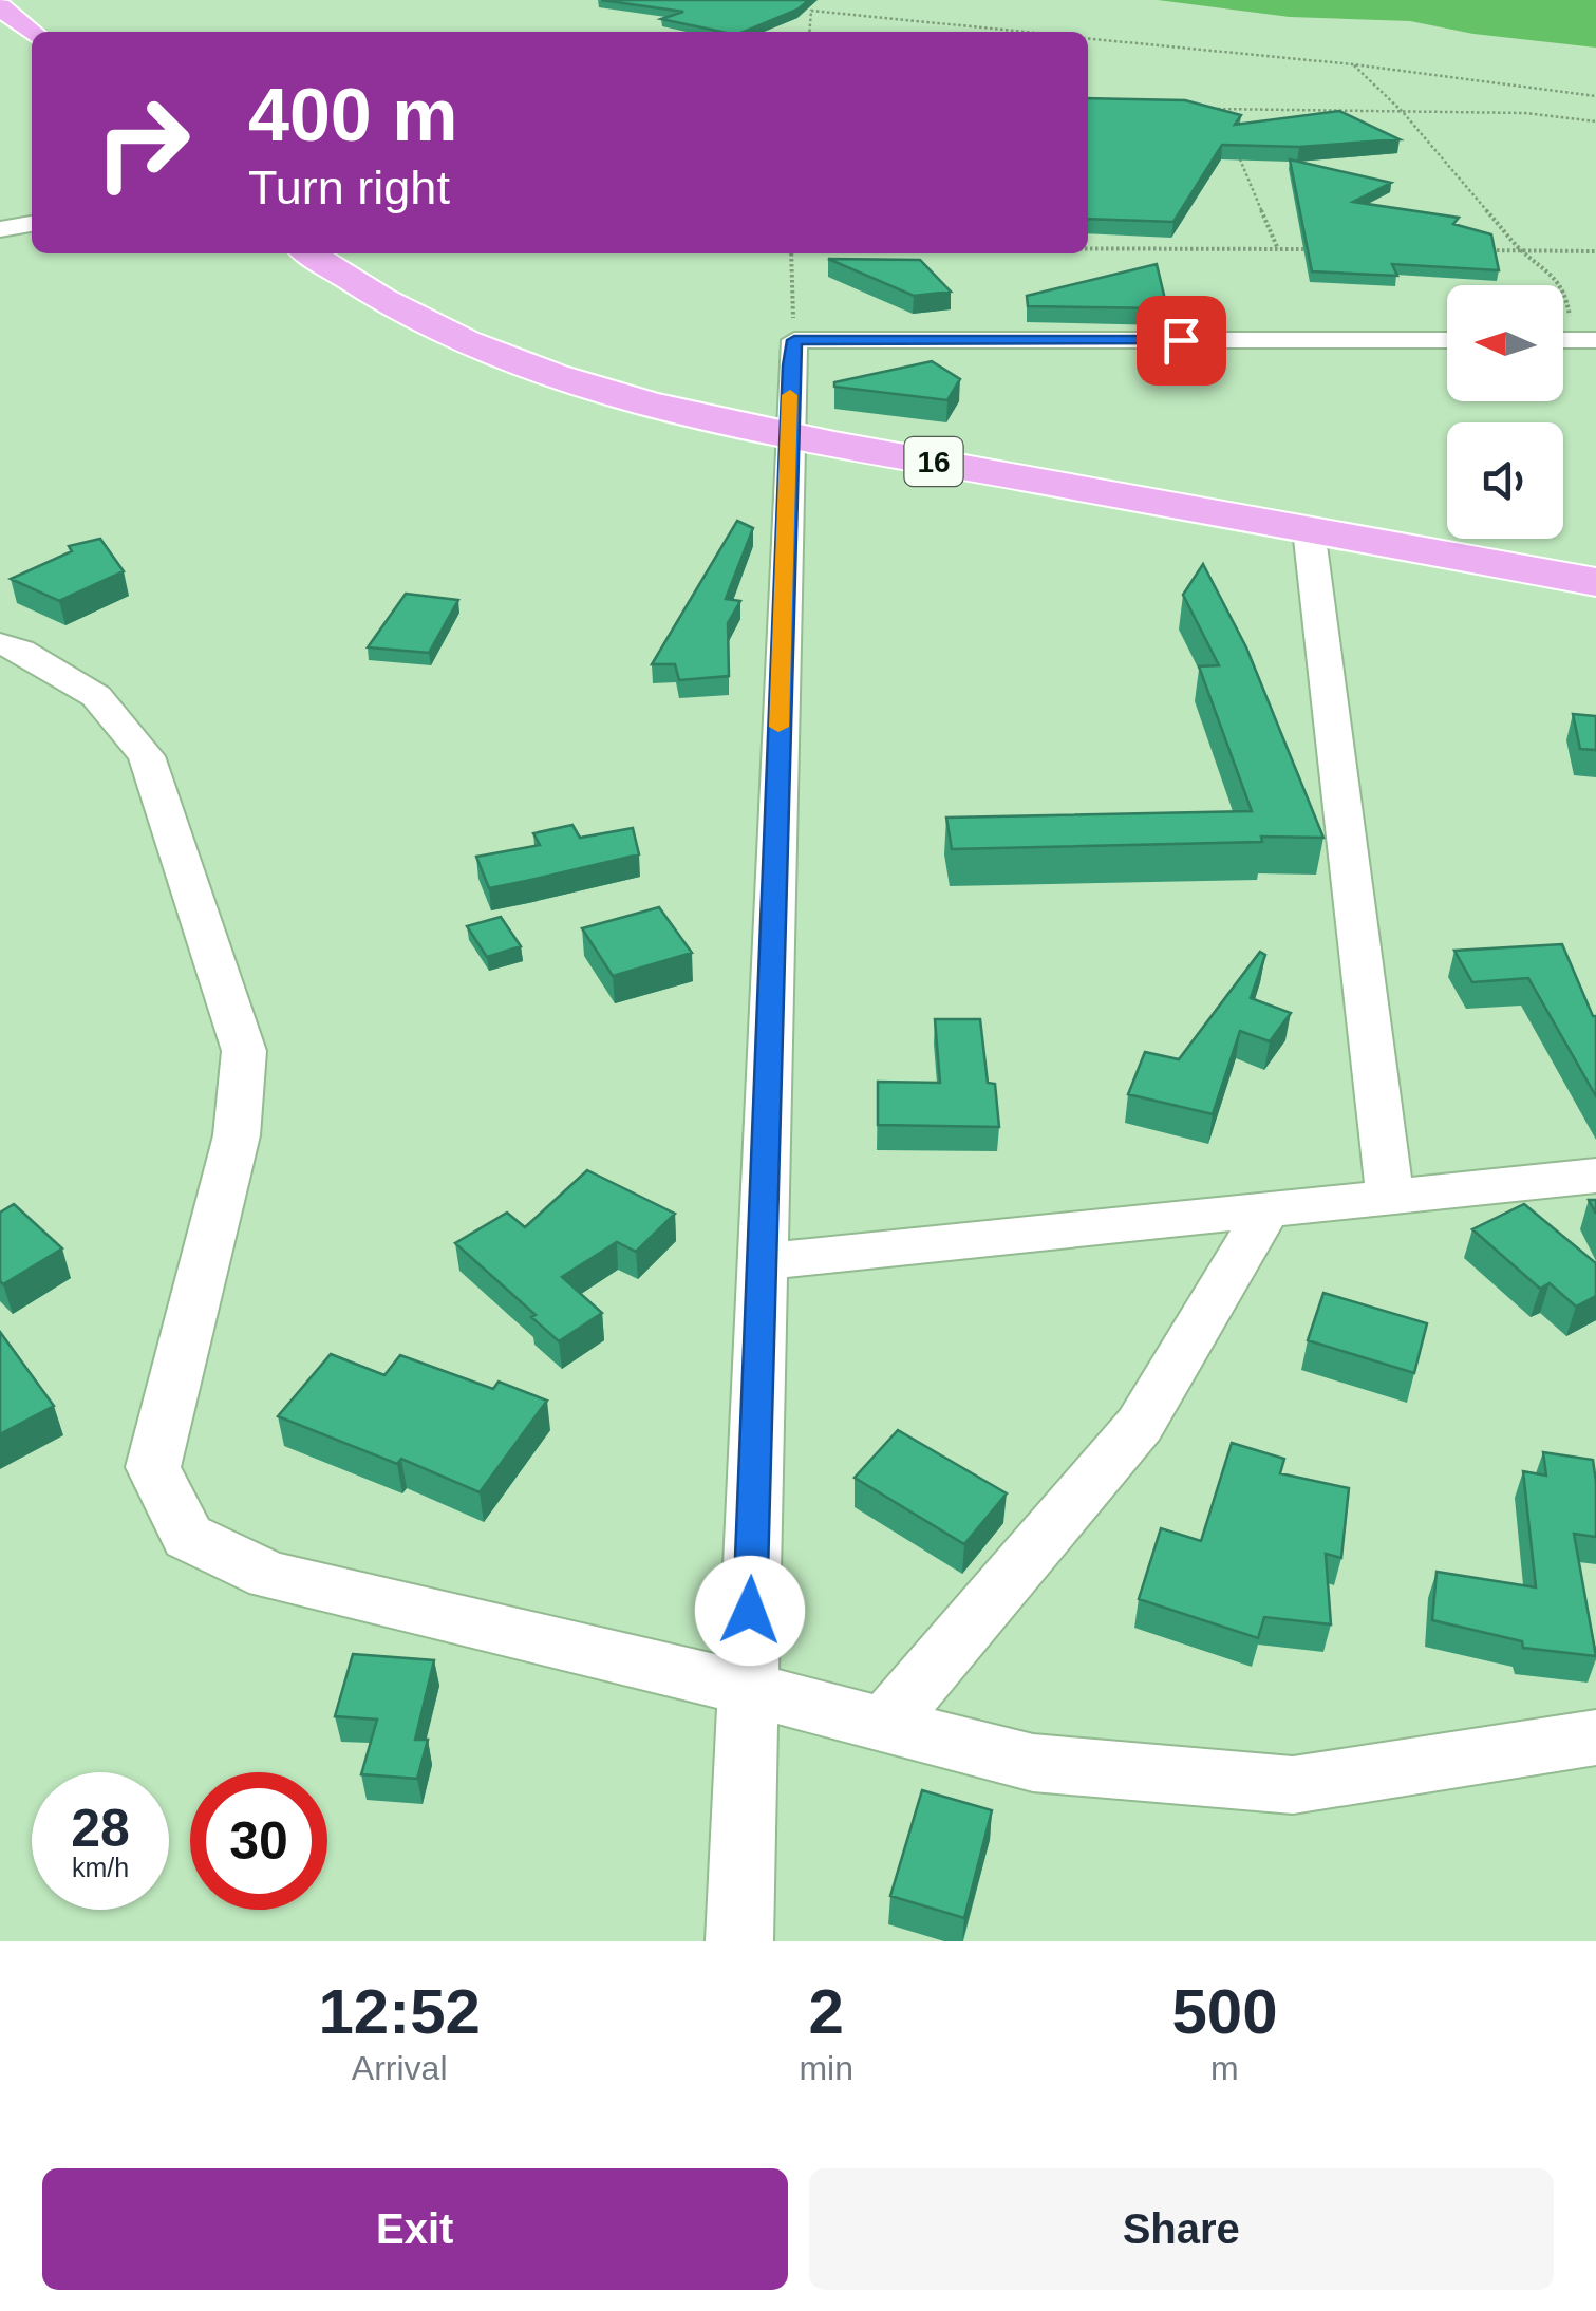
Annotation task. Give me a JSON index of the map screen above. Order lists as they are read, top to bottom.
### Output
{
  "streets": {
    "highway": ["16"]
  },
  "north": "left",
  "page": {
    "turn": ["400 m", "Turn right"],
    "speed": "28 km/h",
    "limit": "30",
    "eta": [
      "12:52",
      "Arrival",
      "2",
      "min",
      "500",
      "m"
    ],
    "buttons": ["Exit", "Share"]
  }
}
